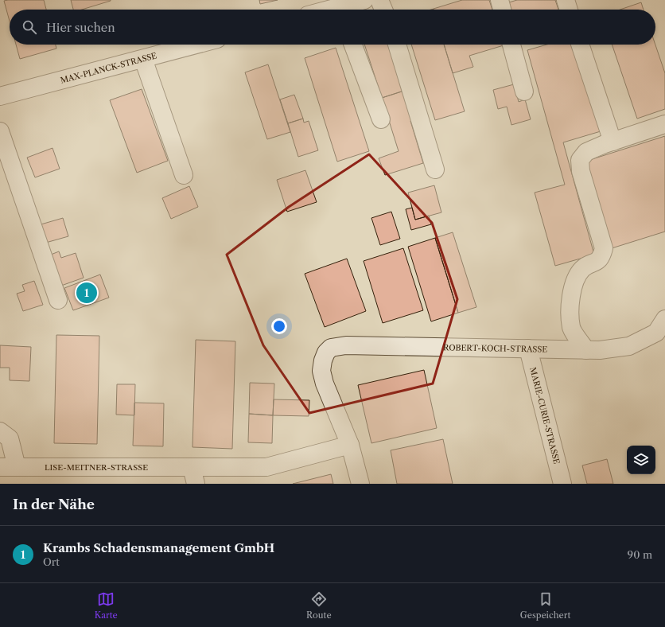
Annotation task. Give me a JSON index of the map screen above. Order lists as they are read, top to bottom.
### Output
{
  "streets": {
    "street": [
      "MAX-PLANCK-STRASSE",
      "ROBERT-KOCH-STRASSE",
      "MARIE-CURIE-STRASSE",
      "LISE-MEITNER-STRASSE"
    ]
  },
  "crossings": [
    ["ROBERT-KOCH-STRASSE", "MARIE-CURIE-STRASSE"],
    ["ROBERT-KOCH-STRASSE", "LISE-MEITNER-STRASSE"]
  ],
  "page": {
    "search": "Hier suchen",
    "pins": "1",
    "heading": "In der Nähe",
    "list": [
      {
        "mark": "1",
        "name": "Krambs Schadensmanagement GmbH",
        "note": "Ort",
        "value": "90 m"
      }
    ],
    "nav": ["Karte", "Route", "Gespeichert"]
  }
}
